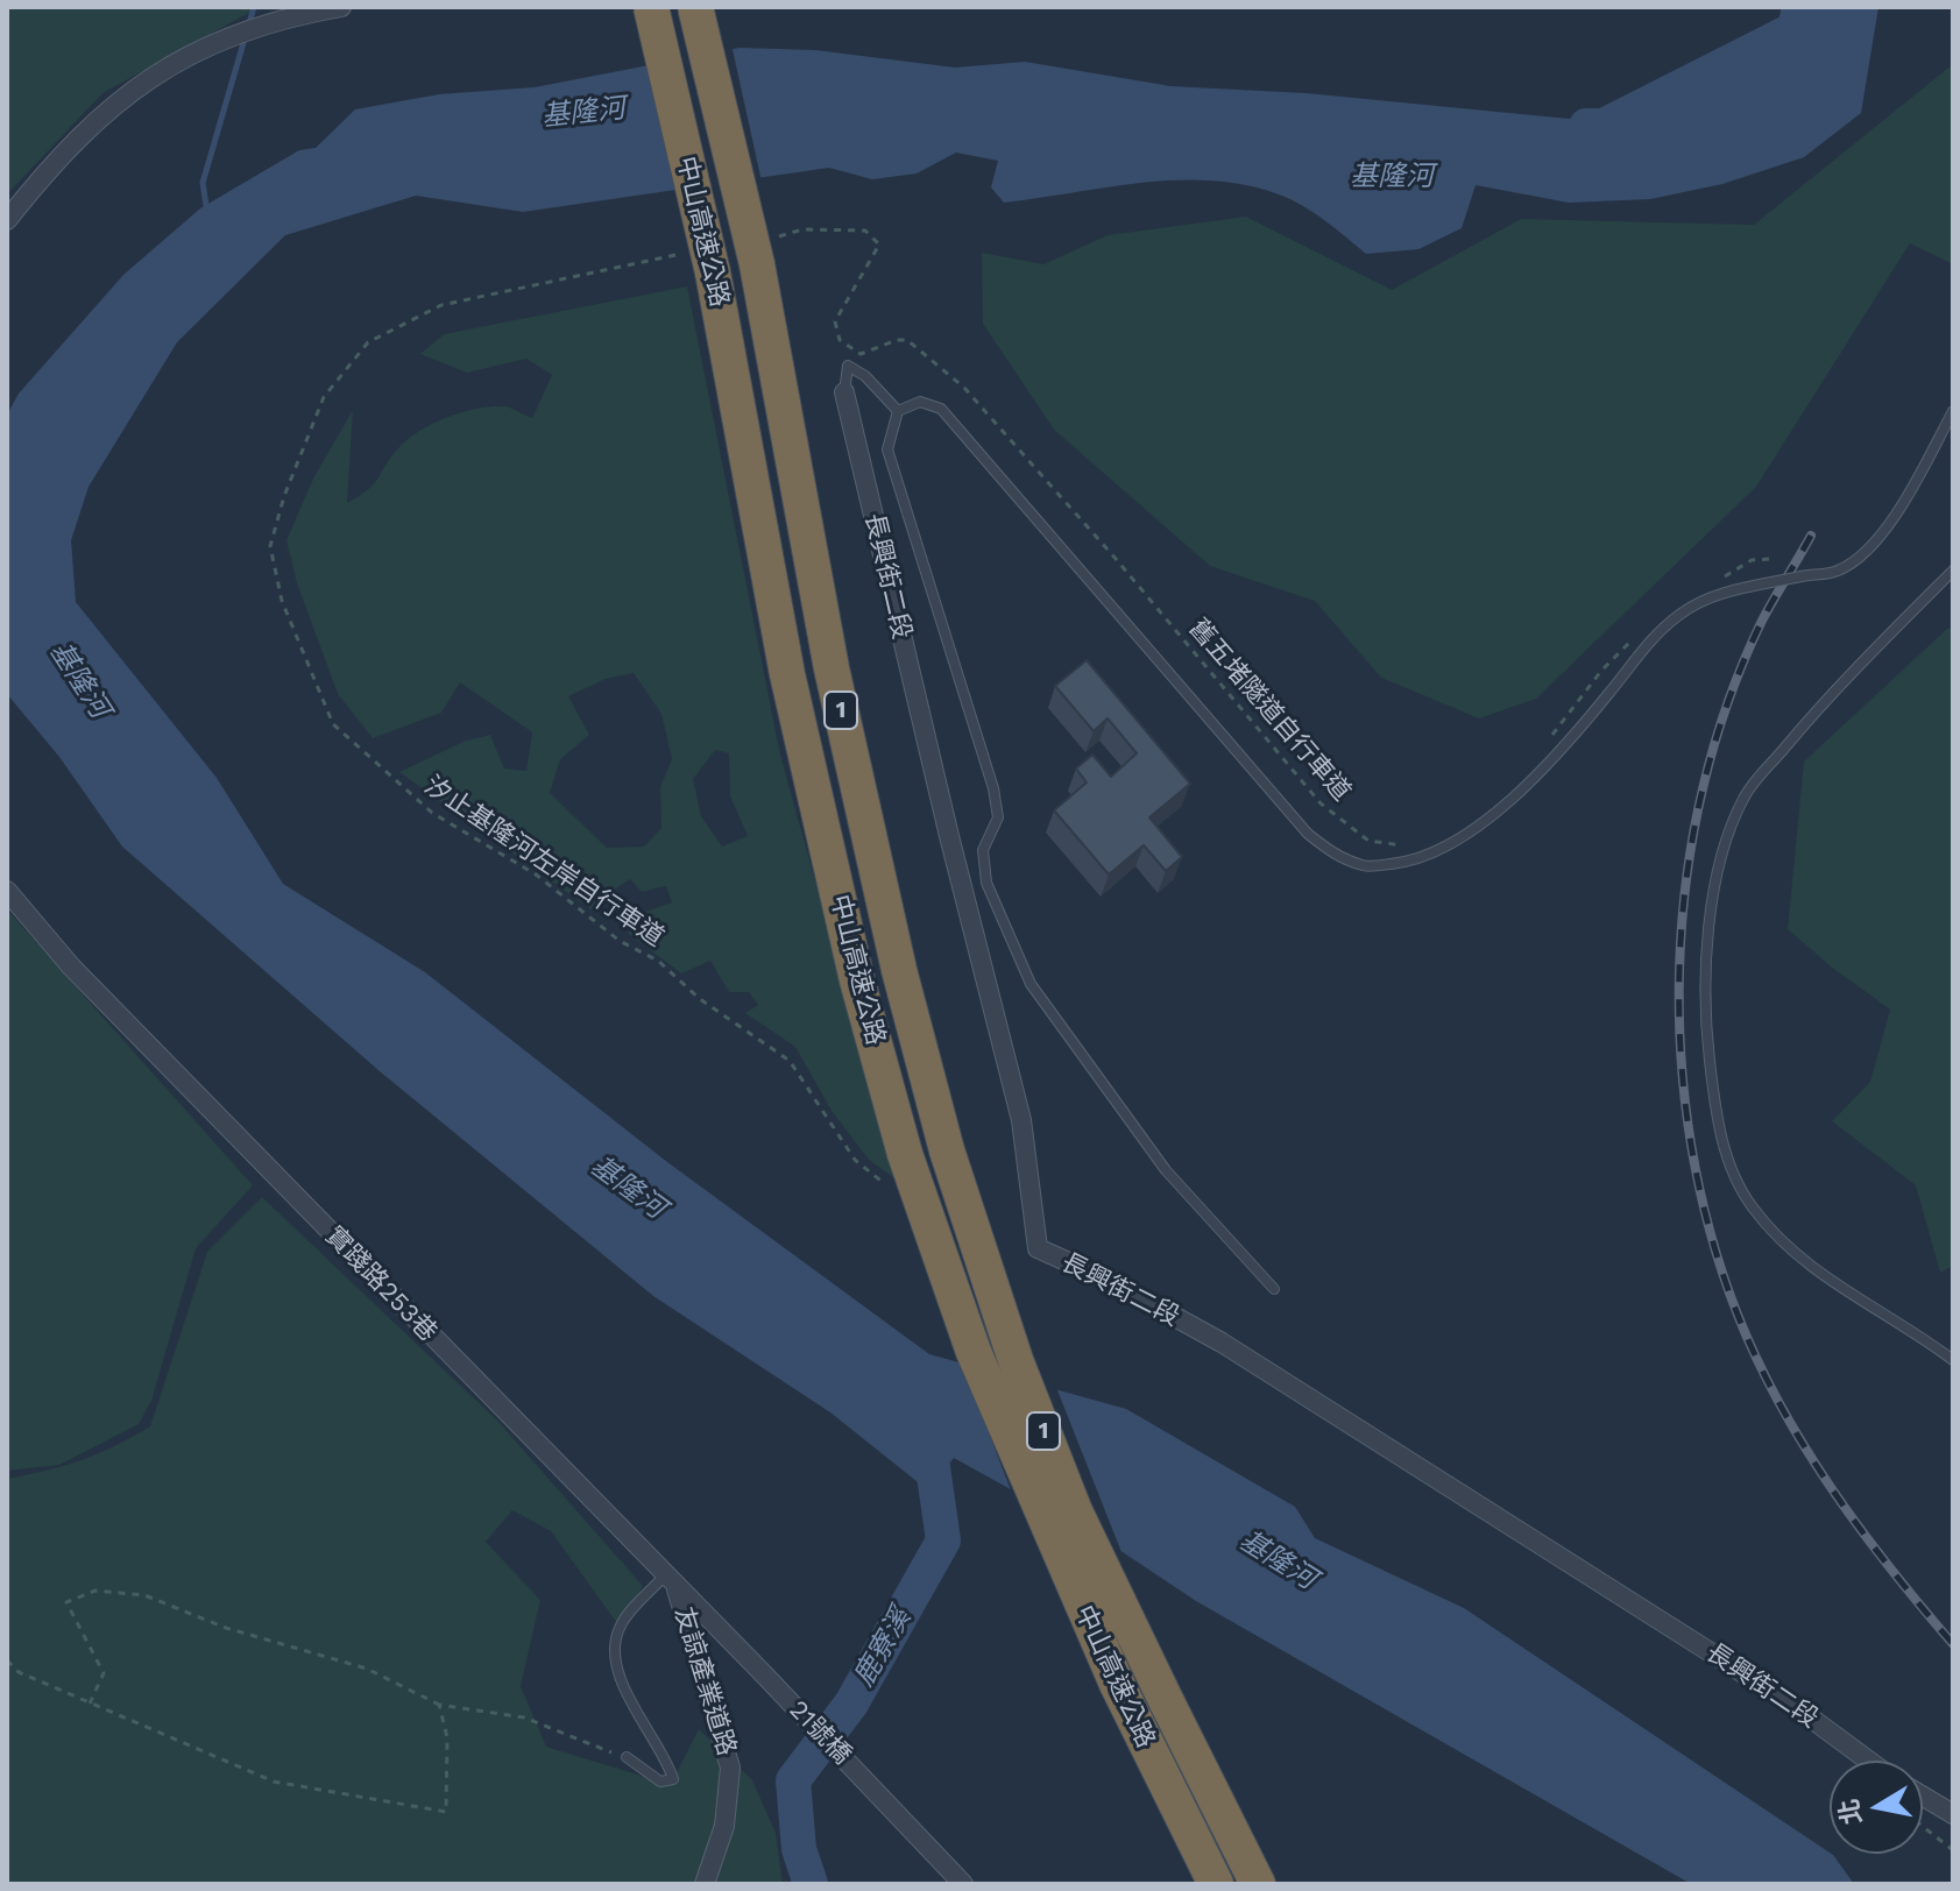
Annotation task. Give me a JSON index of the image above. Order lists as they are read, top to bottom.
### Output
{
  "streets": {
    "highway": ["中山高速公路", "1"],
    "street": [
      "長興街二段",
      "實踐路253巷",
      "友諒產業道路",
      "21號橋"
    ],
    "path": ["舊五堵隧道自行車道", "汐止基隆河左岸自行車道"]
  },
  "crossings": [
    ["中山高速公路", "舊五堵隧道自行車道"],
    ["實踐路253巷", "友諒產業道路"],
    ["實踐路253巷", "21號橋"]
  ],
  "water": ["基隆河", "鹿寮溪"],
  "north": "left"
}
